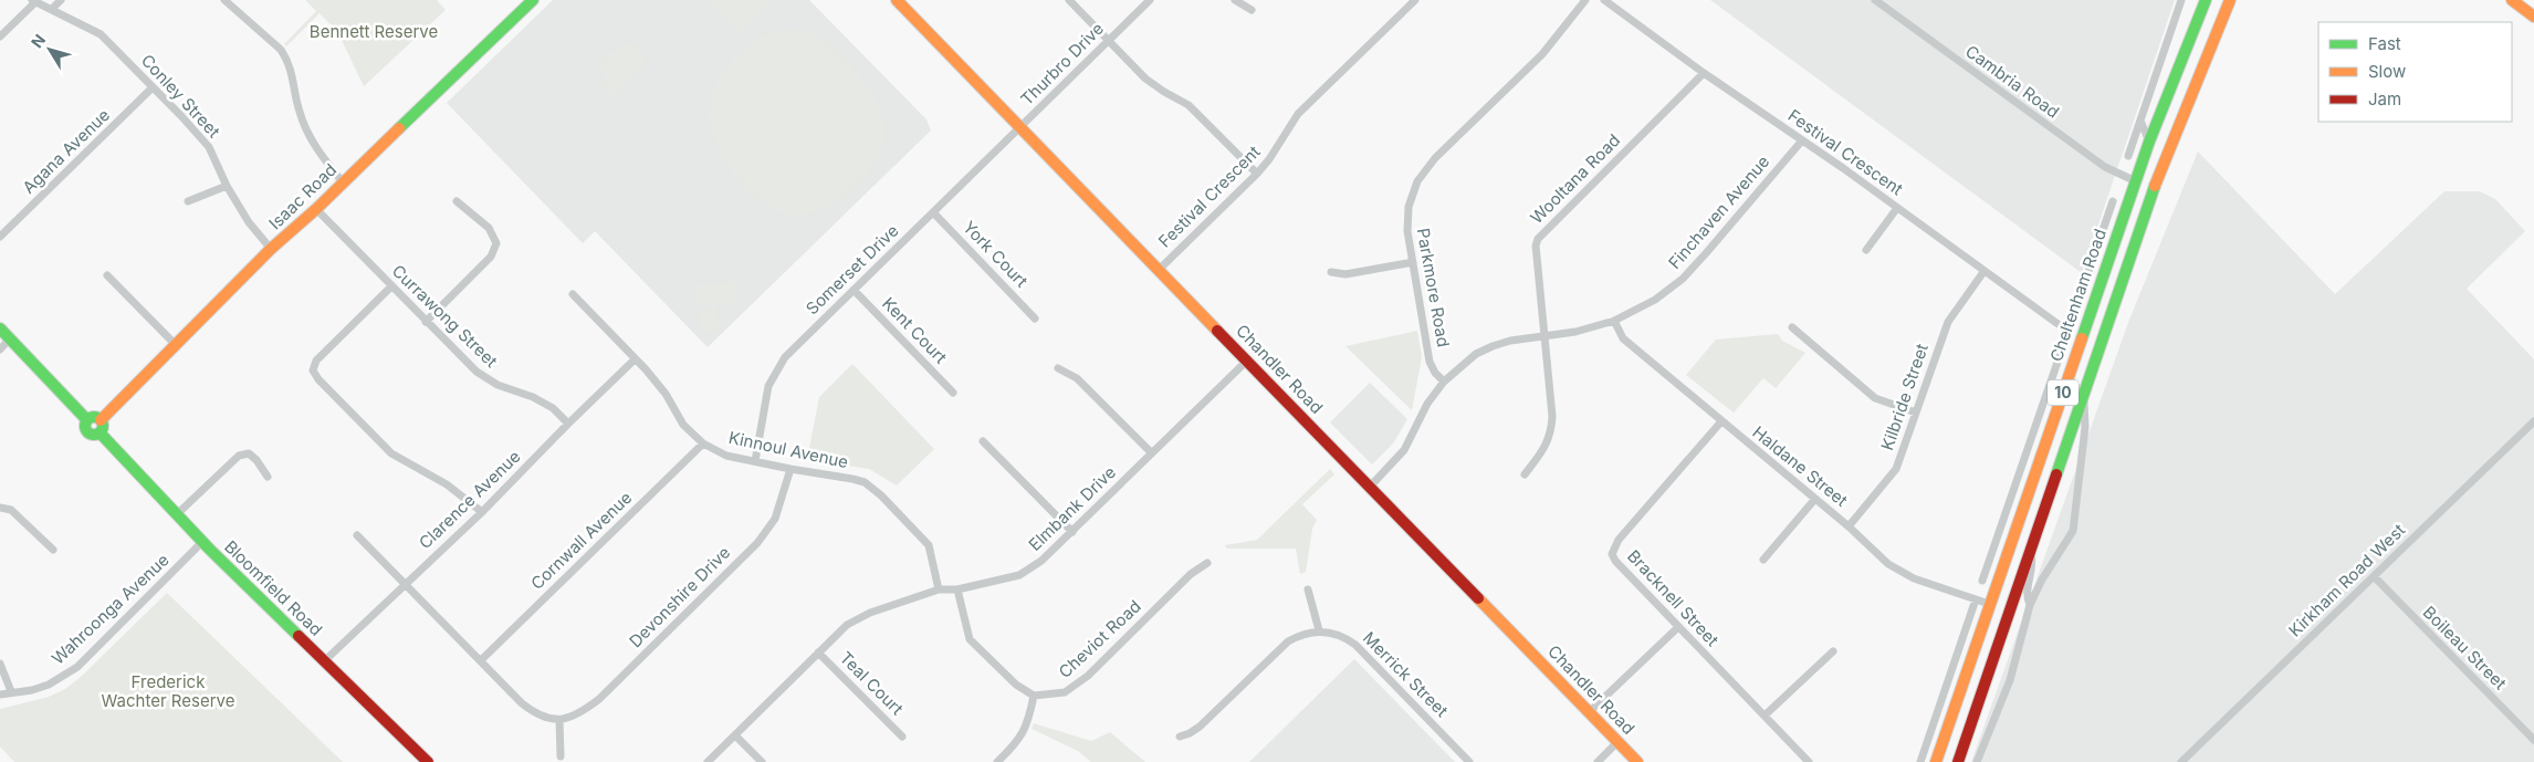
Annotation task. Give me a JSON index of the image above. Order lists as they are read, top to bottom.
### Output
{
  "streets": {
    "main road": [
      "Isaac Road",
      "Cheltenham Road",
      "Chandler Road",
      "10",
      "Bloomfield Road"
    ],
    "street": [
      "Thurbro Drive",
      "Cambria Road",
      "Conley Street",
      "Agana Avenue",
      "Festival Crescent",
      "Wooltana Road",
      "Finchaven Avenue",
      "York Court",
      "Somerset Drive",
      "Parkmore Road",
      "Currawong Street",
      "Kent Court",
      "Kilbride Street",
      "Kinnoul Avenue",
      "Haldane Street",
      "Clarence Avenue",
      "Elmbank Drive",
      "Cornwall Avenue",
      "Kirkham Road West",
      "Devonshire Drive",
      "Bracknell Street",
      "Wahroonga Avenue",
      "Cheviot Road",
      "Boileau Street",
      "Merrick Street",
      "Teal Court"
    ]
  },
  "crossings": [
    ["Thurbro Drive", "Somerset Drive"],
    ["Thurbro Drive", "Chandler Road"],
    ["Cambria Road", "Cheltenham Road"],
    ["Conley Street", "Agana Avenue"],
    ["Conley Street", "Isaac Road"],
    ["Festival Crescent", "Wooltana Road"],
    ["Festival Crescent", "Finchaven Avenue"],
    ["Festival Crescent", "Cheltenham Road"],
    ["Festival Crescent", "Chandler Road"],
    ["Festival Crescent", "Kilbride Street"],
    ["Wooltana Road", "Finchaven Avenue"],
    ["Isaac Road", "Currawong Street"],
    ["Isaac Road", "Bloomfield Road"],
    ["Finchaven Avenue", "Parkmore Road"],
    ["Finchaven Avenue", "Haldane Street"],
    ["York Court", "Somerset Drive"],
    ["Somerset Drive", "Kent Court"],
    ["Somerset Drive", "Chandler Road"],
    ["Somerset Drive", "Kinnoul Avenue"],
    ["Cheltenham Road", "Haldane Street"],
    ["Currawong Street", "Clarence Avenue"],
    ["Chandler Road", "Elmbank Drive"],
    ["Kilbride Street", "Haldane Street"],
    ["Kinnoul Avenue", "Clarence Avenue"],
    ["Kinnoul Avenue", "Elmbank Drive"],
    ["Kinnoul Avenue", "Cornwall Avenue"],
    ["Kinnoul Avenue", "Devonshire Drive"],
    ["Haldane Street", "Bracknell Street"],
    ["Clarence Avenue", "Bloomfield Road"],
    ["Elmbank Drive", "Teal Court"],
    ["Kirkham Road West", "Boileau Street"],
    ["Bloomfield Road", "Wahroonga Avenue"]
  ],
  "parks": ["Bennett Reserve", "Frederick Wachter Reserve"],
  "legend": ["Fast", "Slow", "Jam"],
  "north": "top left"
}
